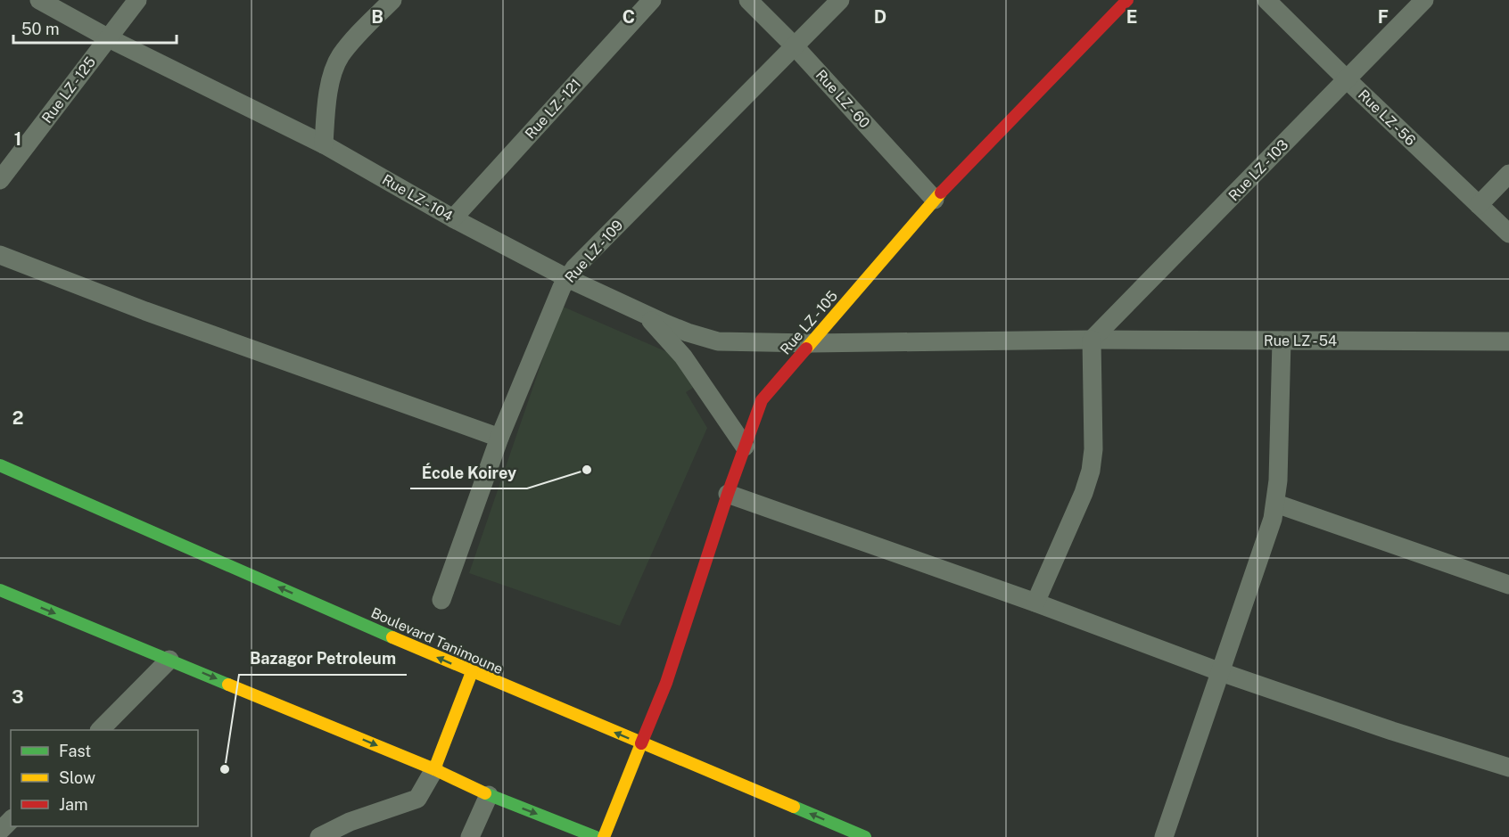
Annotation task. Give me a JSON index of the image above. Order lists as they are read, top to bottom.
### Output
{
  "streets": {
    "main road": ["Rue LZ - 105", "Boulevard Tanimoune"],
    "street": [
      "Rue LZ - 125",
      "Rue LZ - 60",
      "Rue LZ - 121",
      "Rue LZ - 56",
      "Rue LZ - 103",
      "Rue LZ - 104",
      "Rue LZ - 109",
      "Rue LZ - 54"
    ]
  },
  "crossings": [
    ["Rue LZ - 125", "Rue LZ - 104"],
    ["Rue LZ - 60", "Rue LZ - 109"],
    ["Rue LZ - 60", "Rue LZ - 105"],
    ["Rue LZ - 121", "Rue LZ - 104"],
    ["Rue LZ - 56", "Rue LZ - 103"],
    ["Rue LZ - 103", "Rue LZ - 54"],
    ["Rue LZ - 104", "Rue LZ - 109"],
    ["Rue LZ - 104", "Rue LZ - 105"],
    ["Rue LZ - 104", "Rue LZ - 54"],
    ["Rue LZ - 105", "Rue LZ - 54"],
    ["Rue LZ - 105", "Boulevard Tanimoune"]
  ],
  "places": ["École Koirey", "Bazagor Petroleum"],
  "legend": ["Fast", "Slow", "Jam"],
  "scale_bar": "50 m",
  "grid": {
    "columns": [
      "B",
      "C",
      "D",
      "E",
      "F"
    ],
    "rows": ["1", "2", "3"]
  }
}
